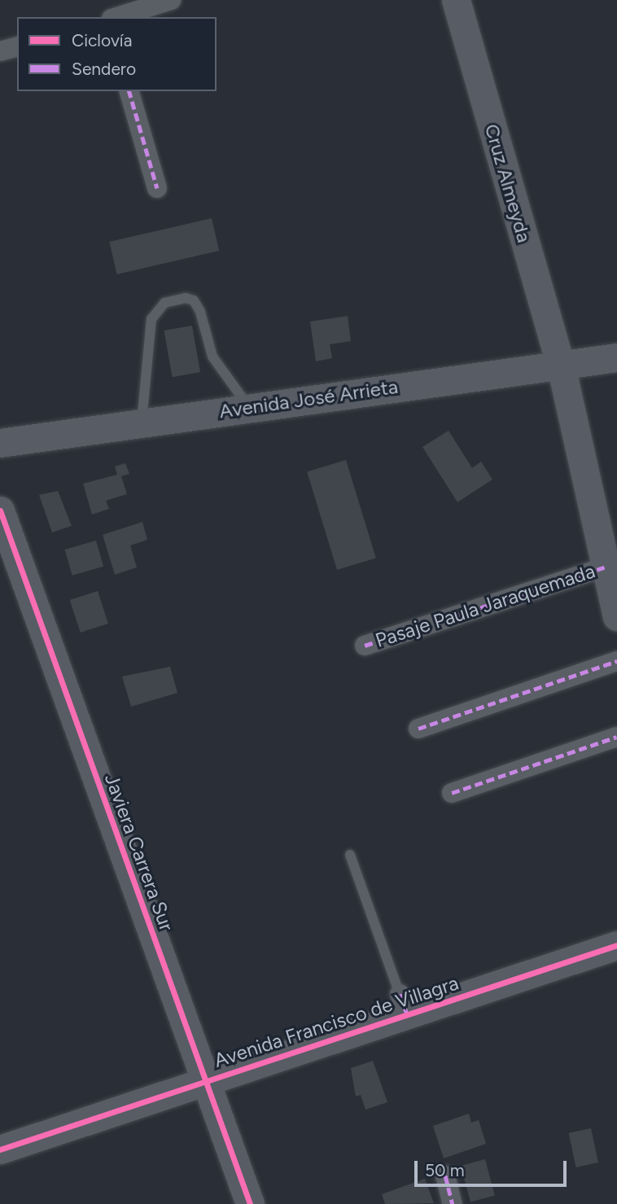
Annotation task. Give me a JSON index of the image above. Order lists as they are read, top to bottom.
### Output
{
  "streets": {
    "street": [
      "Cruz Almeyda",
      "Avenida José Arrieta",
      "Pasaje Paula Jaraquemada",
      "Javiera Carrera Sur",
      "Avenida Francisco de Villagra"
    ]
  },
  "crossings": [
    ["Cruz Almeyda", "Avenida José Arrieta"],
    ["Cruz Almeyda", "Pasaje Paula Jaraquemada"],
    ["Javiera Carrera Sur", "Avenida Francisco de Villagra"]
  ],
  "legend": ["Ciclovía", "Sendero"],
  "scale_bar": "50 m"
}
